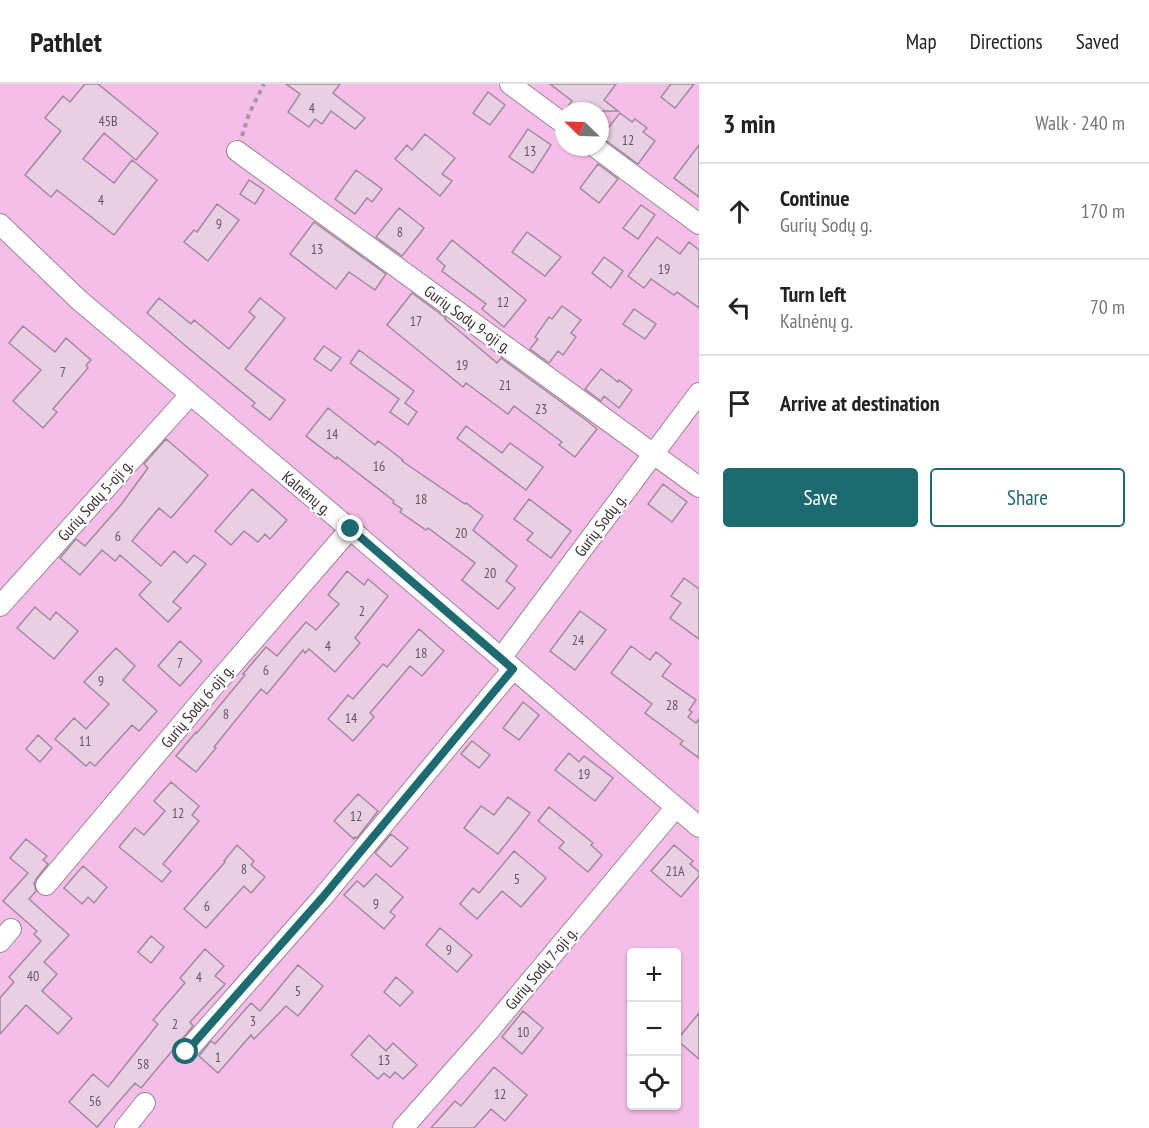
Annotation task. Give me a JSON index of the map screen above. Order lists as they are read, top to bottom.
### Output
{
  "streets": {
    "street": [
      "Gurių Sodų 9-oji g.",
      "Kalnėnų g.",
      "Gurių Sodų 5-oji g.",
      "Gurių Sodų g.",
      "Gurių Sodų 6-oji g.",
      "Gurių Sodų 7-oji g."
    ]
  },
  "crossings": [
    ["Gurių Sodų 9-oji g.", "Gurių Sodų g."],
    ["Kalnėnų g.", "Gurių Sodų 5-oji g."],
    ["Kalnėnų g.", "Gurių Sodų g."],
    ["Kalnėnų g.", "Gurių Sodų 6-oji g."],
    ["Kalnėnų g.", "Gurių Sodų 7-oji g."]
  ],
  "house_numbers": [
    "4",
    "45B",
    "12",
    "13",
    "4",
    "9",
    "8",
    "13",
    "19",
    "12",
    "17",
    "19",
    "7",
    "21",
    "23",
    "14",
    "16",
    "18",
    "20",
    "6",
    "20",
    "2",
    "24",
    "4",
    "18",
    "7",
    "6",
    "9",
    "28",
    "8",
    "14",
    "11",
    "19",
    "12",
    "12",
    "8",
    "21A",
    "5",
    "9",
    "6",
    "9",
    "40",
    "4",
    "5",
    "3",
    "2",
    "10",
    "1",
    "13",
    "58",
    "12",
    "56"
  ],
  "north": "top left",
  "page": {
    "header": "Pathlet",
    "nav": ["Map", "Directions", "Saved"],
    "heading": ["3 min", "Walk · 240 m"],
    "list": [
      ["Continue", "Gurių Sodų g.", "170 m"],
      ["Turn left", "Kalnėnų g.", "70 m"],
      "Arrive at destination"
    ],
    "buttons": ["Save", "Share"],
    "map_buttons": ["+", "−"]
  }
}
